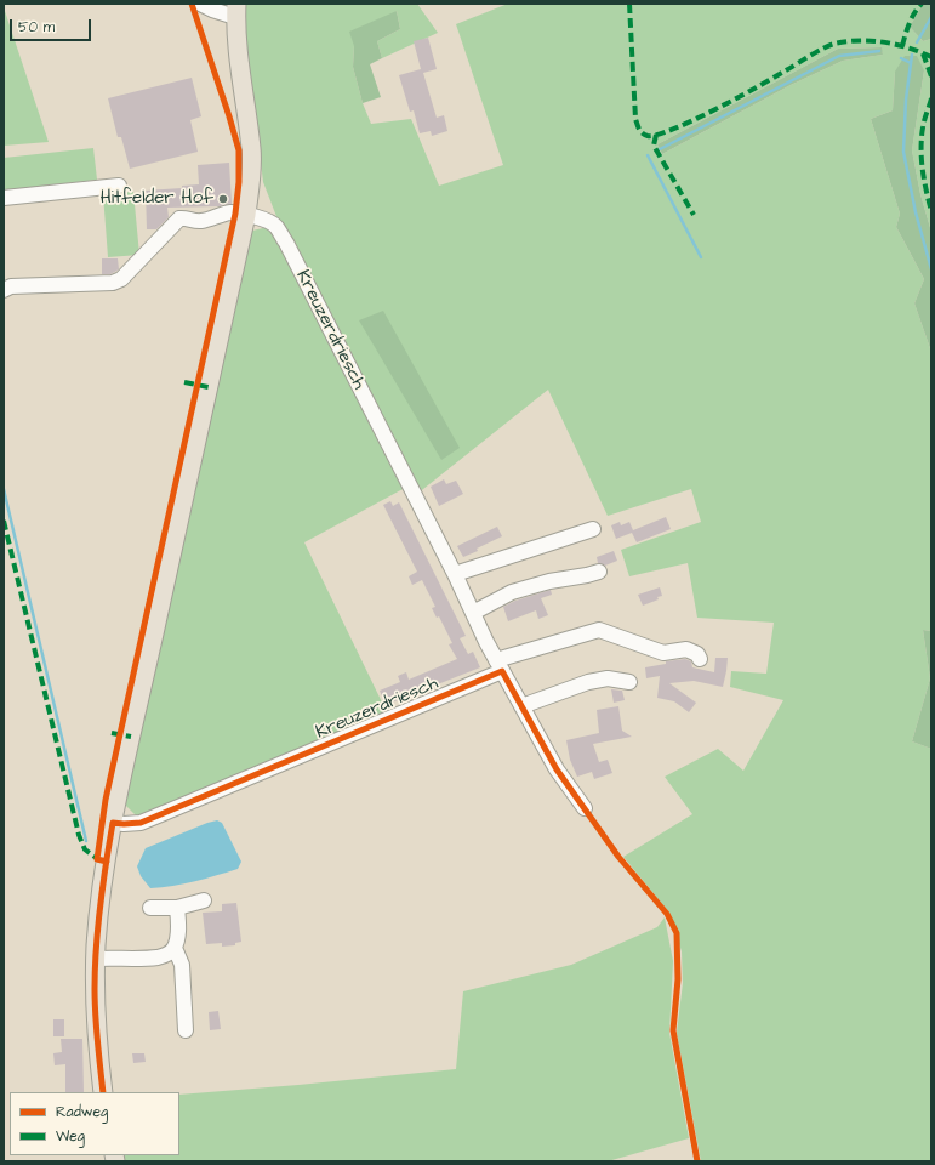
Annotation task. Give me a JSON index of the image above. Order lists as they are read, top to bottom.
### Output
{
  "streets": {
    "street": ["Kreuzerdriesch"]
  },
  "places": ["Hitfelder Hof"],
  "legend": ["Radweg", "Weg"],
  "scale_bar": "50 m"
}
